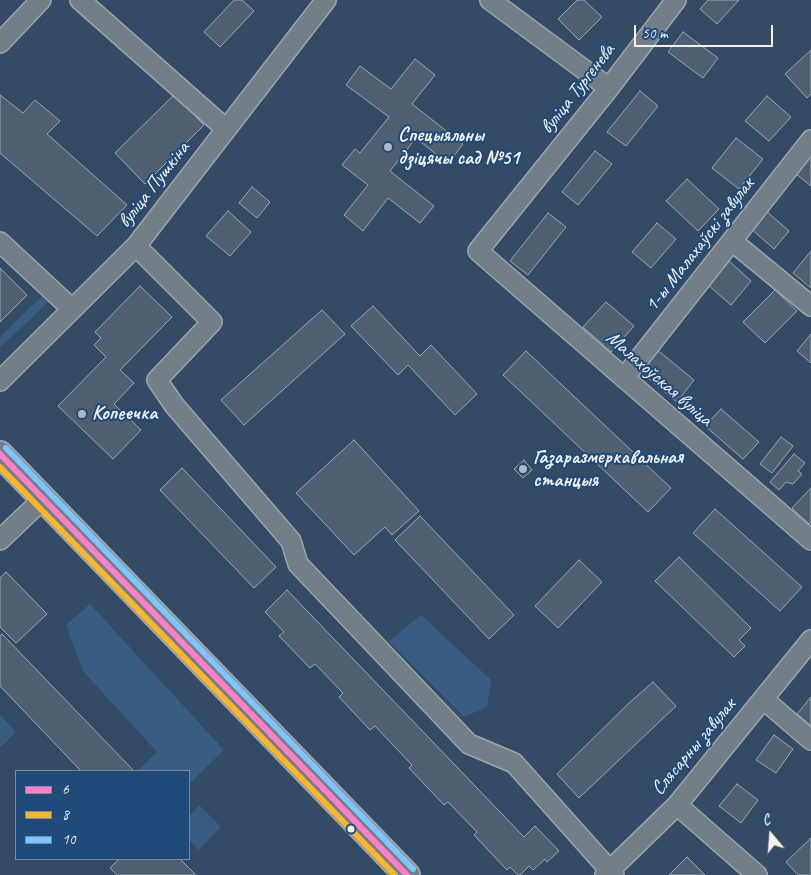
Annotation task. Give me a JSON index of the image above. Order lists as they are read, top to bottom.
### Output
{
  "streets": {
    "street": [
      "вуліца Тургенева",
      "вуліца Пушкіна",
      "1-ы Малахаўскі завулак",
      "Малахоўская вуліца",
      "Слясарны завулак"
    ]
  },
  "crossings": [
    ["вуліца Тургенева", "Малахоўская вуліца"],
    ["1-ы Малахаўскі завулак", "Малахоўская вуліца"]
  ],
  "places": ["Спецыяльны дзіцячы сад №51", "Копеечка", "Газаразмеркавальная станцыя"],
  "lines": ["transit line 10", "transit line 6", "transit line 8"],
  "legend": ["6", "8", "10"],
  "scale_bar": "50 m",
  "north": "top"
}
